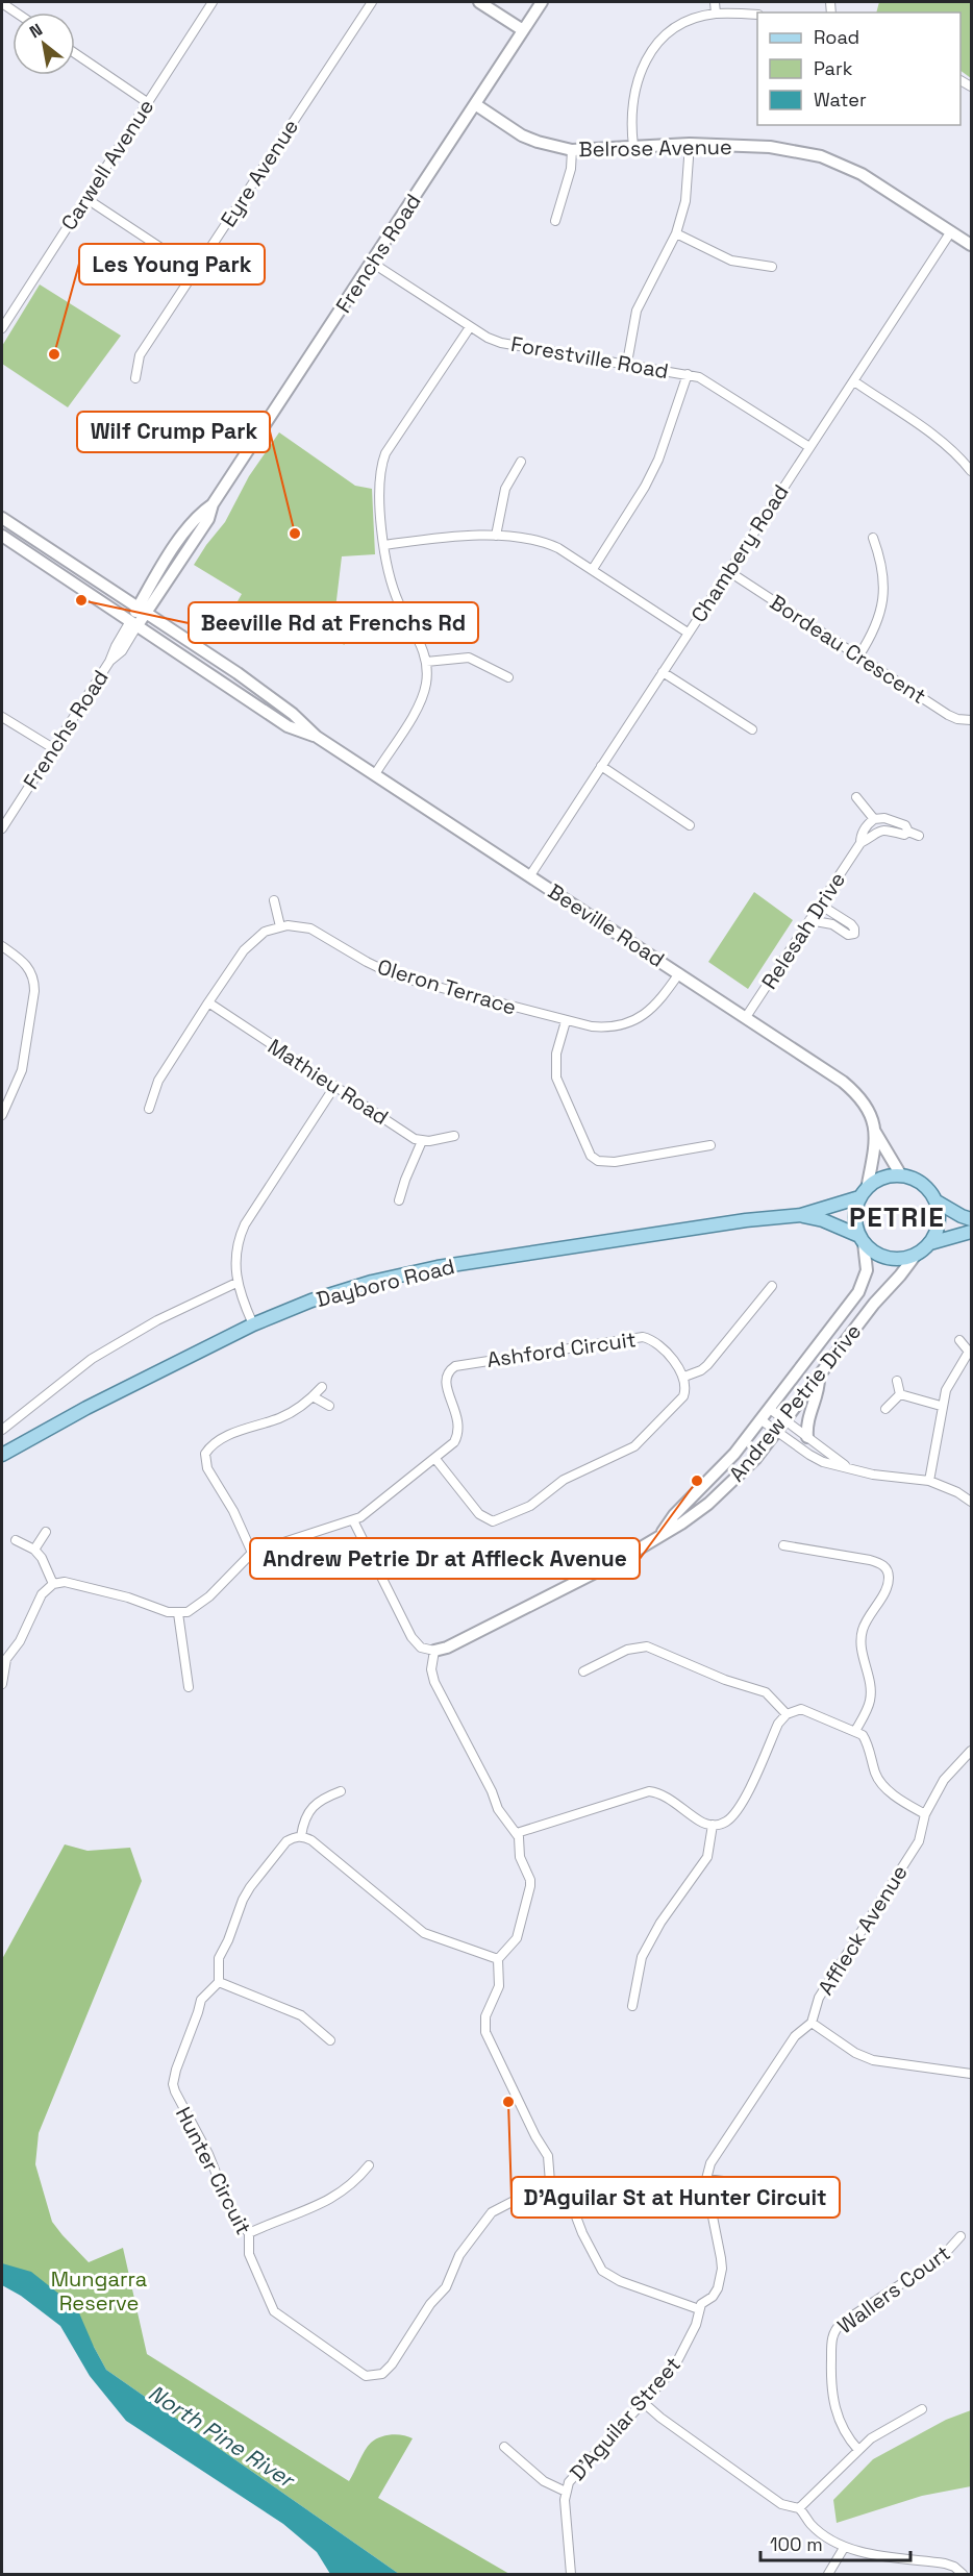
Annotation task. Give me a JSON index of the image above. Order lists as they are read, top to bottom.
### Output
{
  "streets": {
    "main road": ["Dayboro Road"],
    "street": [
      "Belrose Avenue",
      "Carwell Avenue",
      "Eyre Avenue",
      "Frenchs Road",
      "Forestville Road",
      "Chambery Road",
      "Bordeau Crescent",
      "Beeville Road",
      "Relesah Drive",
      "Oleron Terrace",
      "Mathieu Road",
      "Ashford Circuit",
      "Andrew Petrie Drive",
      "Affleck Avenue",
      "Hunter Circuit",
      "Wallers Court",
      "D'Aguilar Street"
    ]
  },
  "crossings": [
    ["Belrose Avenue", "Frenchs Road"],
    ["Belrose Avenue", "Chambery Road"],
    ["Frenchs Road", "Forestville Road"],
    ["Frenchs Road", "Beeville Road"],
    ["Forestville Road", "Chambery Road"],
    ["Chambery Road", "Bordeau Crescent"],
    ["Chambery Road", "Beeville Road"],
    ["Beeville Road", "Relesah Drive"],
    ["Beeville Road", "Oleron Terrace"],
    ["Beeville Road", "Dayboro Road"],
    ["Beeville Road", "Andrew Petrie Drive"],
    ["Dayboro Road", "Andrew Petrie Drive"]
  ],
  "districts": ["PETRIE"],
  "water": ["North Pine River"],
  "parks": ["Mungarra Reserve"],
  "places": [
    "Les Young Park",
    "Wilf Crump Park",
    "Beeville Rd at Frenchs Rd",
    "Andrew Petrie Dr at Affleck Avenue",
    "D'Aguilar St at Hunter Circuit"
  ],
  "legend": ["Road", "Park", "Water"],
  "scale_bar": "100 m",
  "north": "top left"
}
